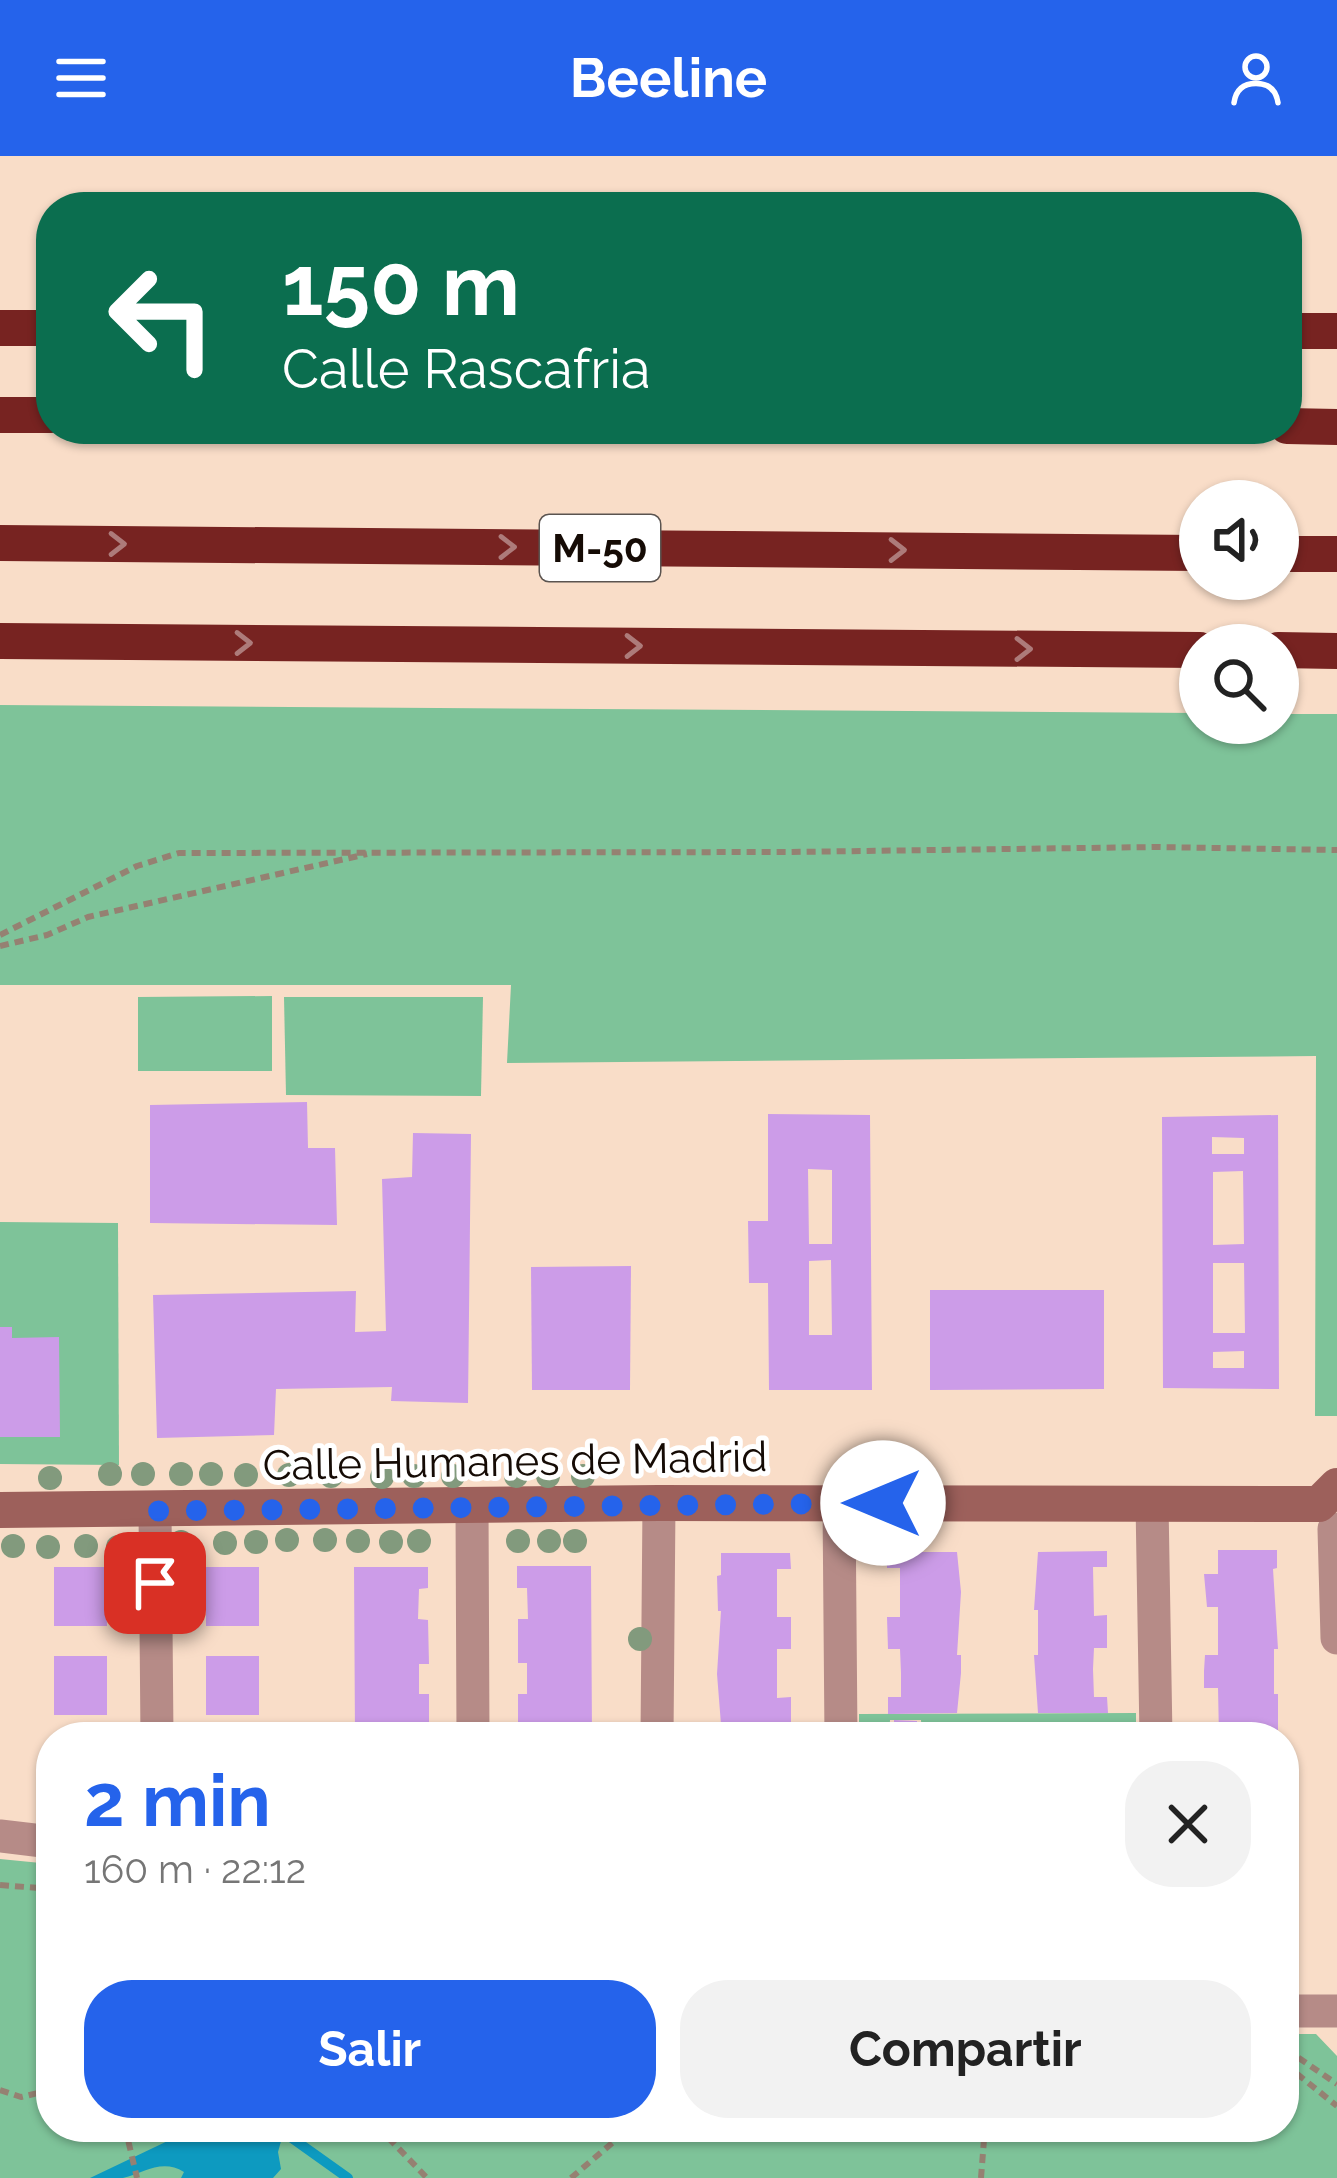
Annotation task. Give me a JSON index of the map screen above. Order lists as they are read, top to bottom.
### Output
{
  "streets": {
    "highway": ["M-50"],
    "street": ["Calle Humanes de Madrid"]
  },
  "page": {
    "header": "Beeline",
    "turn": ["150 m", "Calle Rascafria"],
    "heading": ["2 min", "160 m · 22:12"],
    "buttons": ["Salir", "Compartir"]
  }
}
